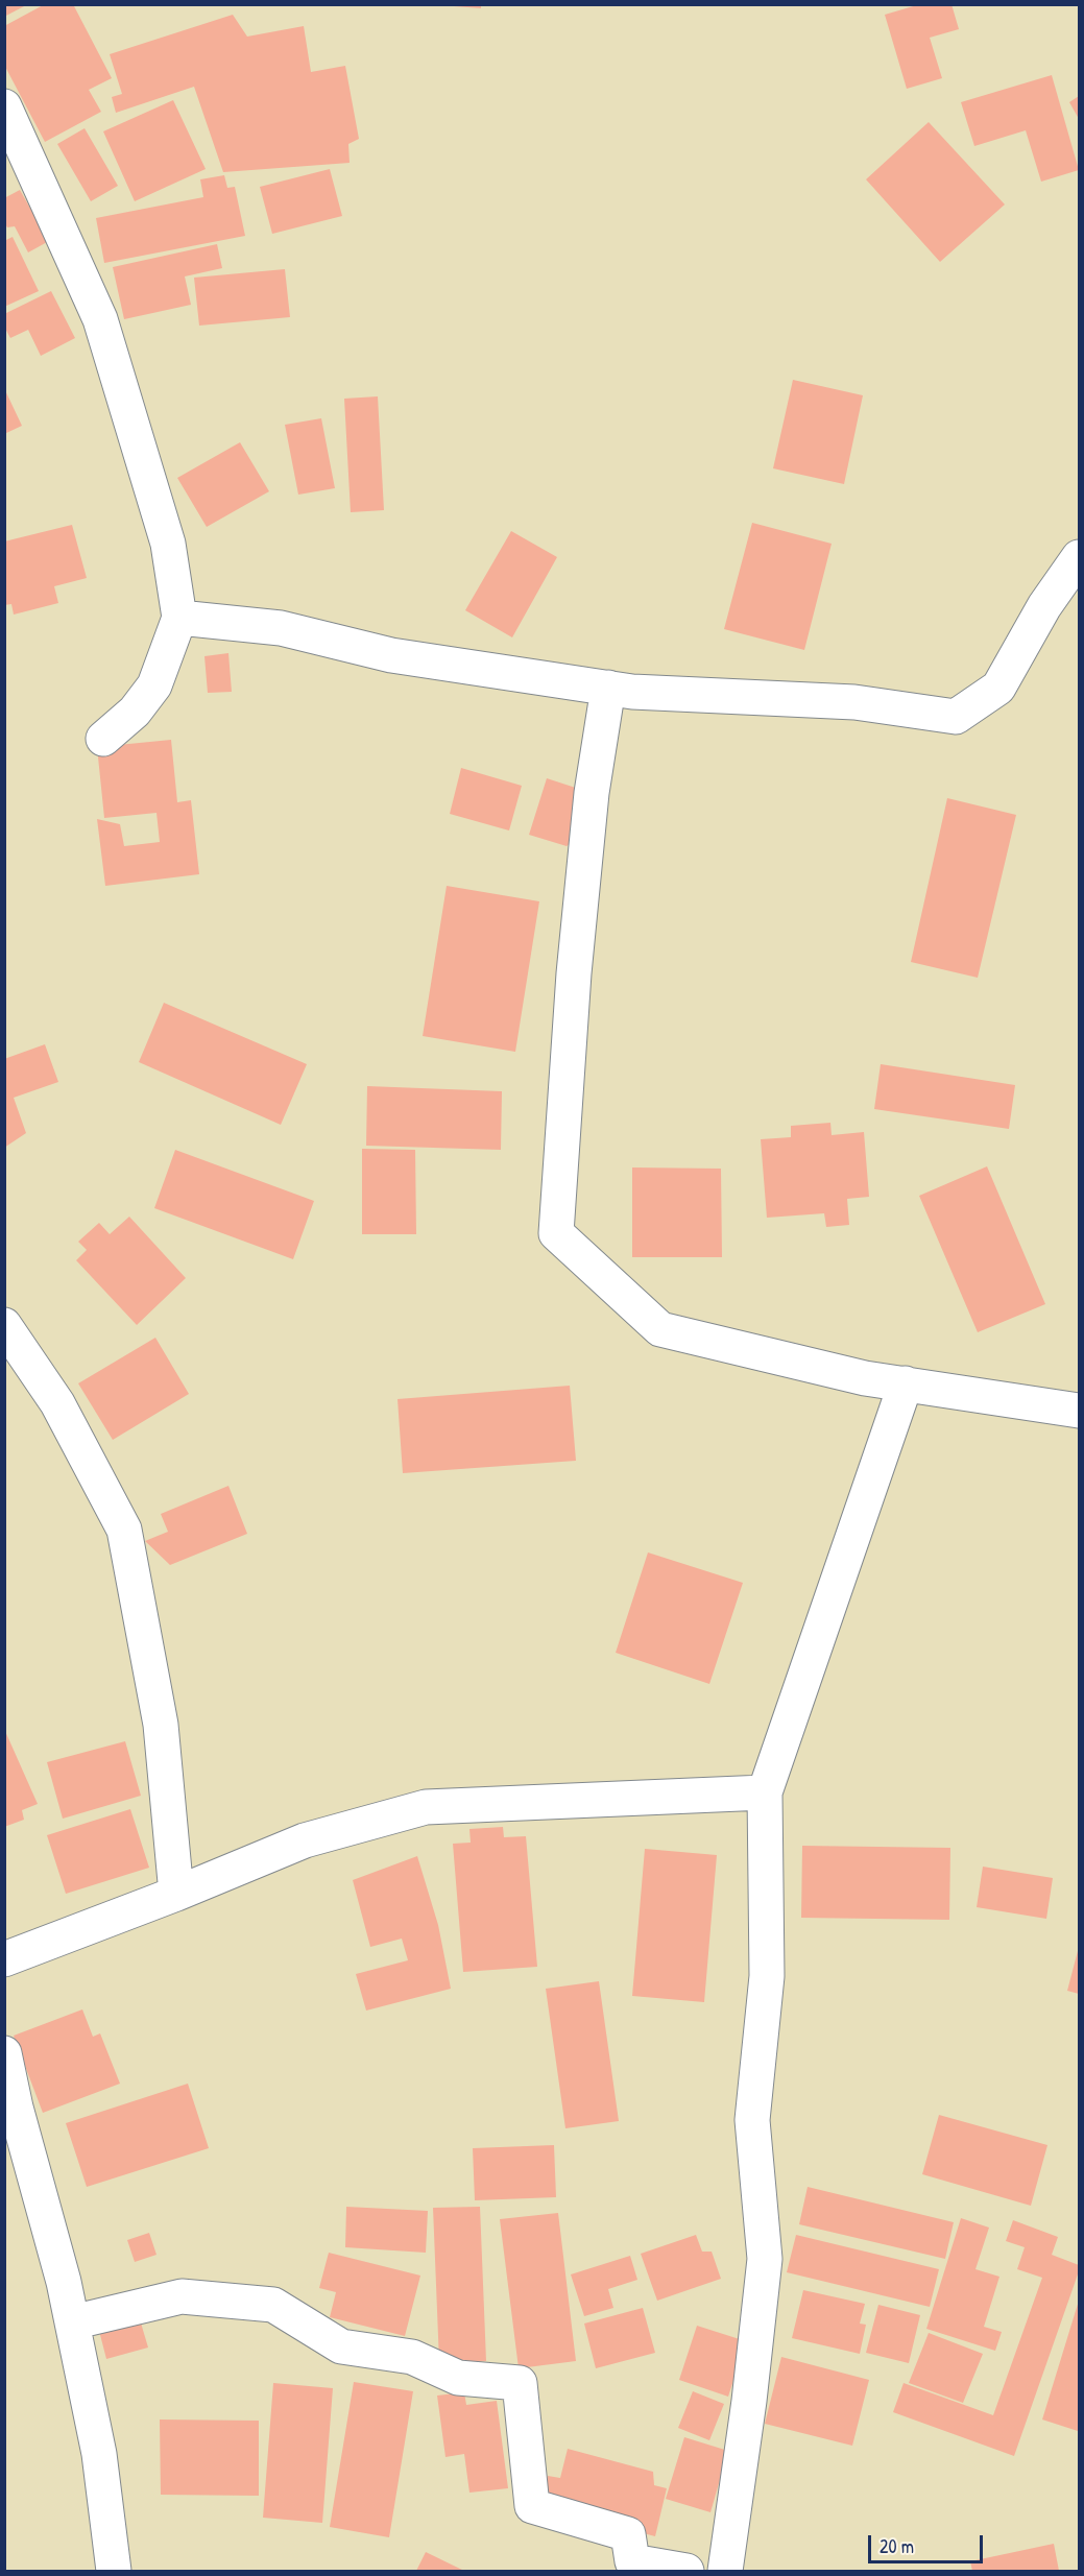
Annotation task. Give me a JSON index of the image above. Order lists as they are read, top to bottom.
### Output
{
  "scale_bar": "20 m"
}
